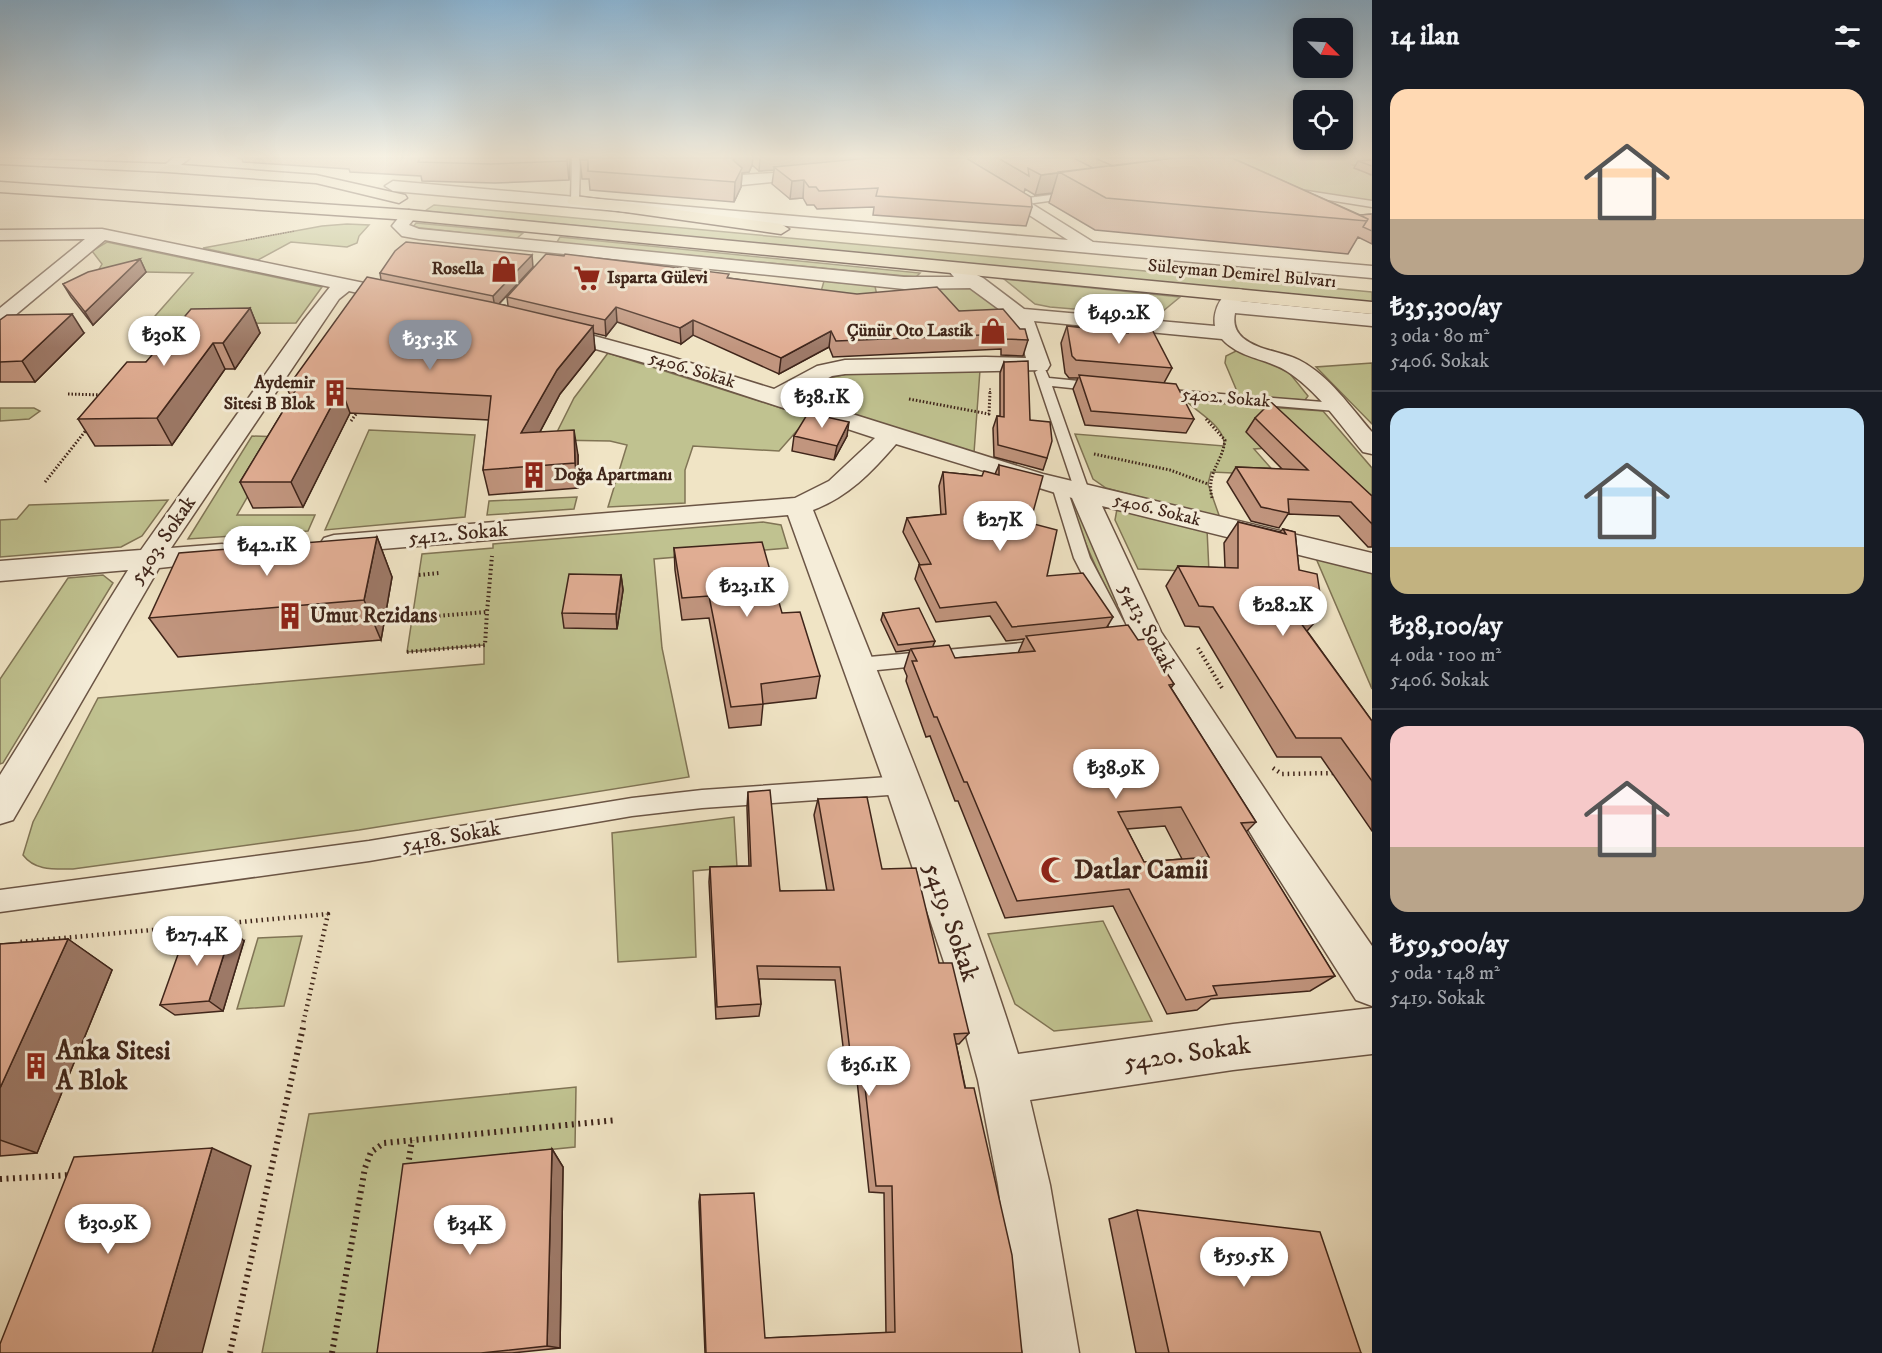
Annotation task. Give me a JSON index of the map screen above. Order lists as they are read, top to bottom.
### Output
{
  "streets": {
    "highway": ["Süleyman Demirel Bulvarı"],
    "street": [
      "5406. Sokak",
      "5412. Sokak",
      "5403. Sokak",
      "5413. Sokak",
      "5419. Sokak",
      "5420. Sokak"
    ],
    "lane": ["5402. Sokak", "5418. Sokak"]
  },
  "crossings": [
    ["Süleyman Demirel Bulvarı", "5413. Sokak"],
    ["5406. Sokak", "5412. Sokak"],
    ["5406. Sokak", "5413. Sokak"],
    ["5412. Sokak", "5419. Sokak"],
    ["5418. Sokak", "5419. Sokak"],
    ["5419. Sokak", "5420. Sokak"]
  ],
  "places": {
    "shop": ["Rosella", "Çünür Oto Lastik"],
    "supermarket": ["Isparta Gülevi"],
    "building": [
      "Aydemir Sitesi B Blok",
      "Doğa Apartmanı",
      "Umut Rezidans",
      "Anka Sitesi A Blok"
    ],
    "mosque": ["Datlar Camii"]
  },
  "north": "bottom right",
  "page": {
    "heading": "14 ilan",
    "list": [
      {
        "name": "₺35,300/ay",
        "note": "3 oda · 80 m² · 5406. Sokak"
      },
      {
        "name": "₺38,100/ay",
        "note": "4 oda · 100 m² · 5406. Sokak"
      },
      {
        "name": "₺59,500/ay",
        "note": "5 oda · 148 m² · 5419. Sokak"
      }
    ],
    "price": [
      "₺49.2K",
      "₺30K",
      "₺35.3K",
      "₺38.1K",
      "₺27K",
      "₺42.1K",
      "₺23.1K",
      "₺28.2K",
      "₺38.9K",
      "₺27.4K",
      "₺36.1K",
      "₺30.9K",
      "₺34K",
      "₺59.5K"
    ]
  }
}
